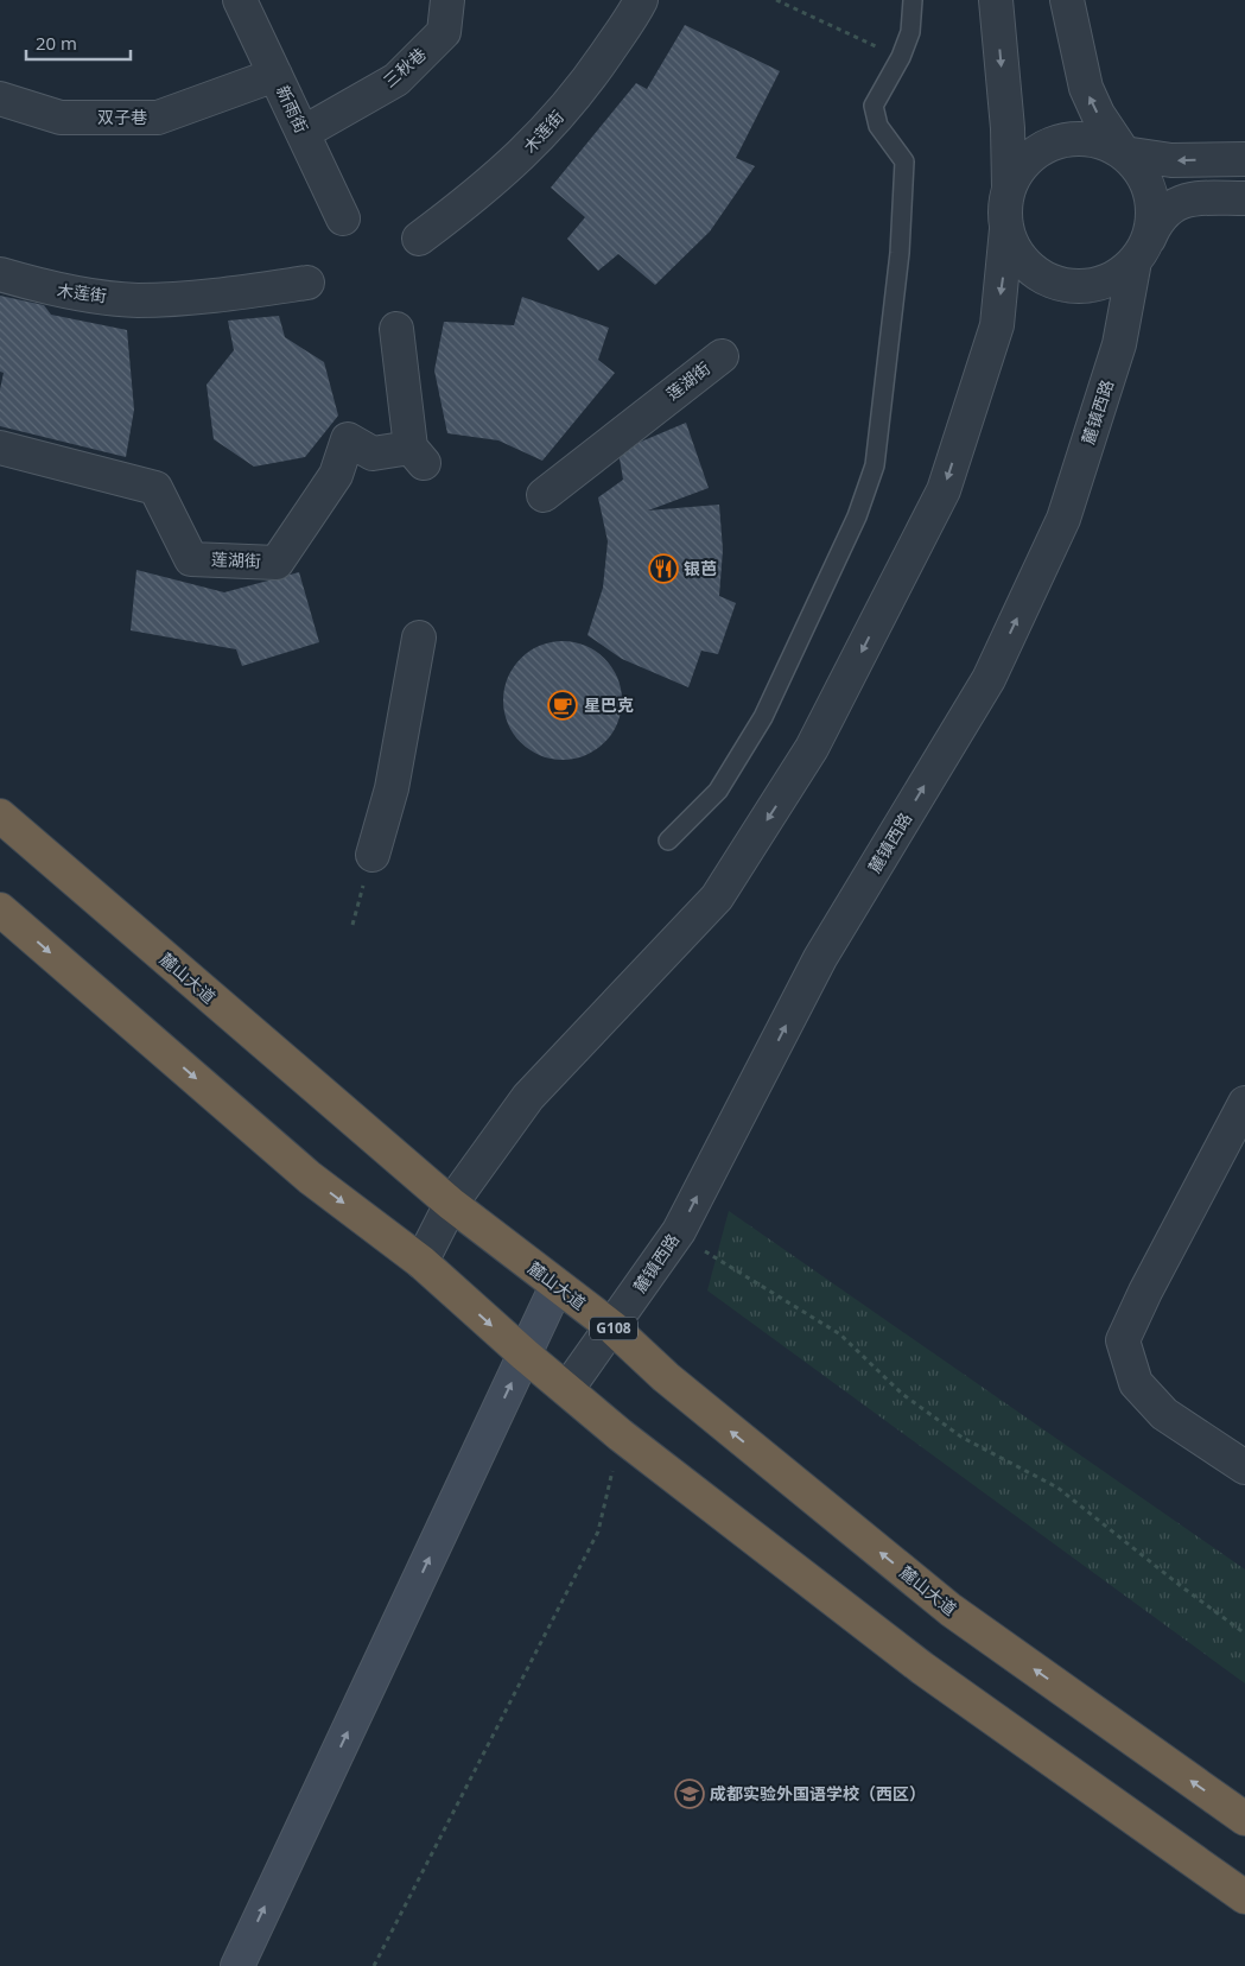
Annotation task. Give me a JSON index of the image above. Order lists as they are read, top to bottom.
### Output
{
  "streets": {
    "highway": ["麓山大道", "G108"],
    "street": [
      "三秋巷",
      "新雨街",
      "双子巷",
      "木莲街",
      "莲湖街",
      "麓镇西路"
    ]
  },
  "crossings": [
    ["三秋巷", "新雨街"],
    ["新雨街", "双子巷"],
    ["麓镇西路", "麓山大道"]
  ],
  "places": {
    "restaurant": ["银芭"],
    "cafe": ["星巴克"],
    "school or university": ["成都实验外国语学校（西区）"]
  },
  "scale_bar": "20 m"
}
